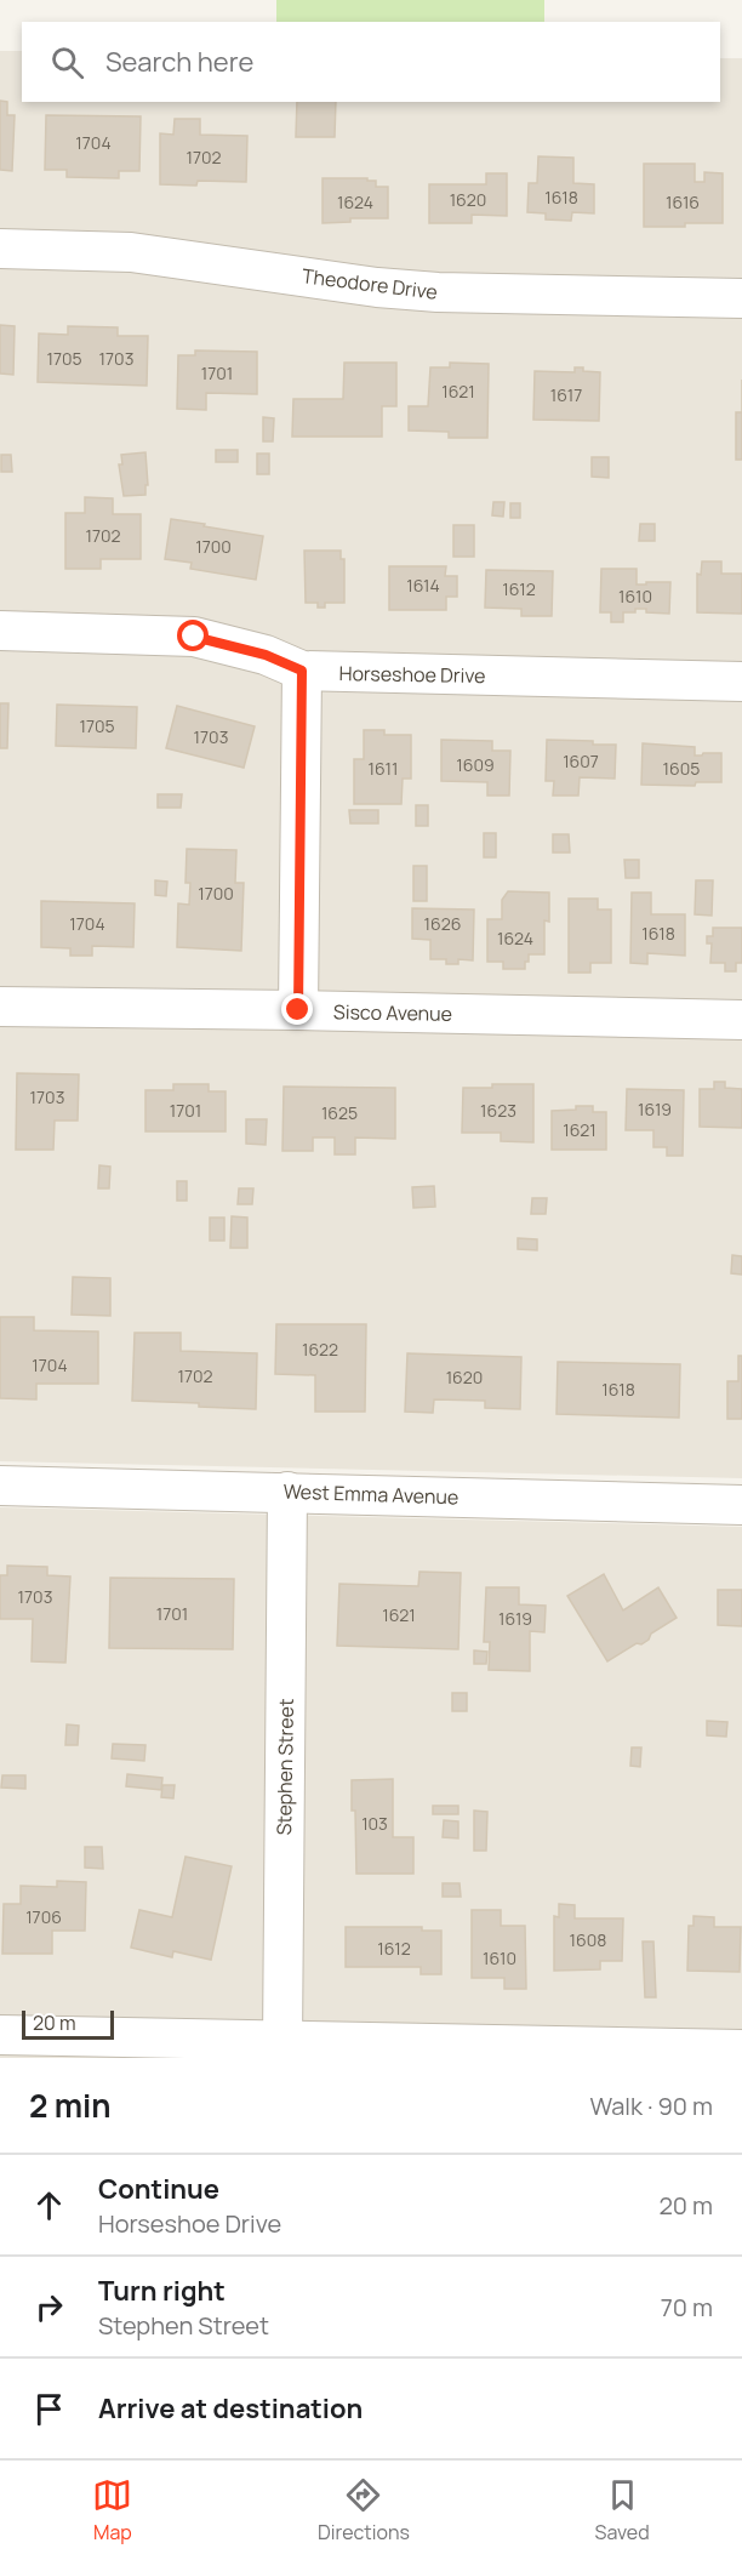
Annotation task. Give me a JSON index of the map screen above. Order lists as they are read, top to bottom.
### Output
{
  "streets": {
    "street": [
      "Theodore Drive",
      "Horseshoe Drive",
      "Sisco Avenue",
      "West Emma Avenue",
      "Stephen Street"
    ]
  },
  "crossings": [
    ["West Emma Avenue", "Stephen Street"]
  ],
  "house_numbers": [
    "1704",
    "1702",
    "1618",
    "1620",
    "1624",
    "1616",
    "1705",
    "1703",
    "1701",
    "1621",
    "1617",
    "1702",
    "1700",
    "1614",
    "1612",
    "1610",
    "1705",
    "1703",
    "1607",
    "1609",
    "1611",
    "1605",
    "1700",
    "1704",
    "1626",
    "1618",
    "1624",
    "1703",
    "1619",
    "1701",
    "1623",
    "1625",
    "1621",
    "1622",
    "1704",
    "1702",
    "1620",
    "1618",
    "1703",
    "1701",
    "1621",
    "1619",
    "103",
    "1706",
    "1608",
    "1612",
    "1610"
  ],
  "scale_bar": "20 m",
  "page": {
    "search": "Search here",
    "scale": "20 m",
    "heading": ["2 min", "Walk · 90 m"],
    "list": [
      ["Continue", "Horseshoe Drive", "20 m"],
      ["Turn right", "Stephen Street", "70 m"],
      "Arrive at destination"
    ],
    "nav": ["Map", "Directions", "Saved"]
  }
}
